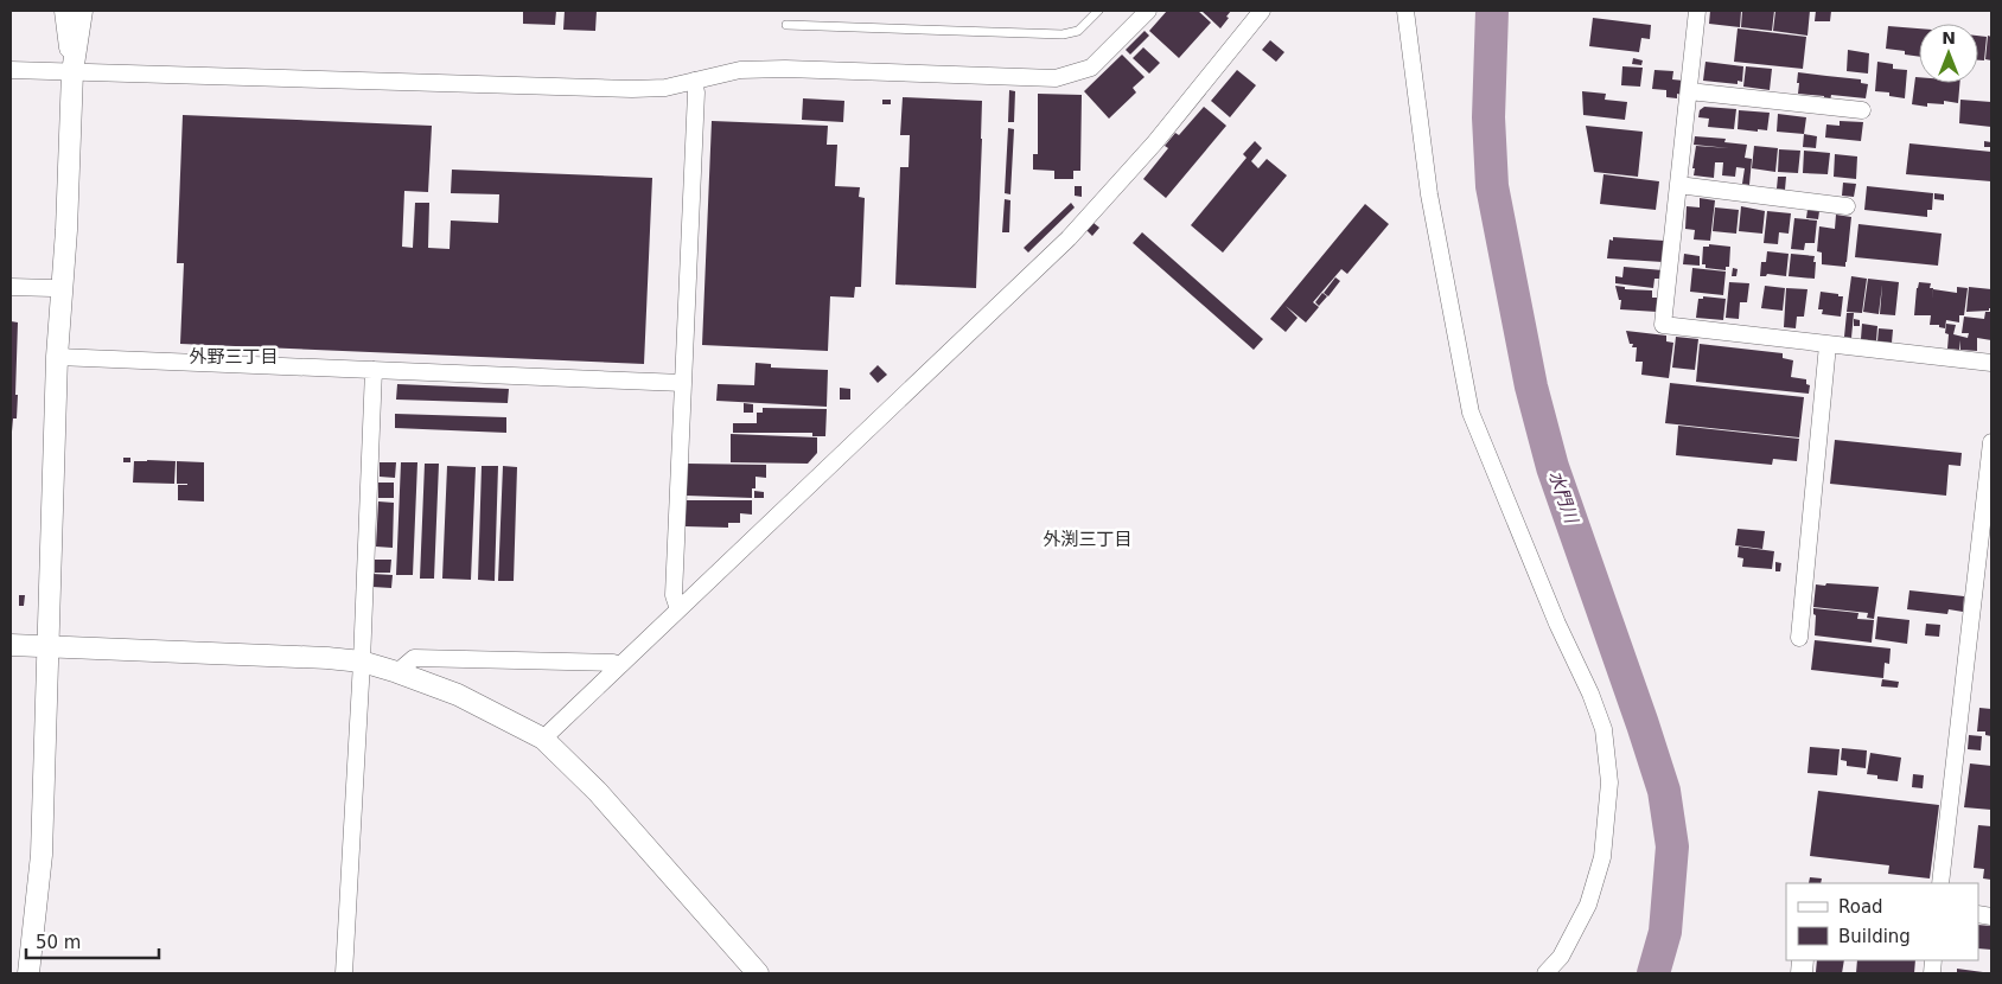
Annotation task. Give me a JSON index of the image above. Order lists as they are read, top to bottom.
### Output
{
  "districts": ["外野三丁目", "外渕三丁目"],
  "water": ["水門川"],
  "legend": ["Road", "Building"],
  "scale_bar": "50 m",
  "north": "top"
}
